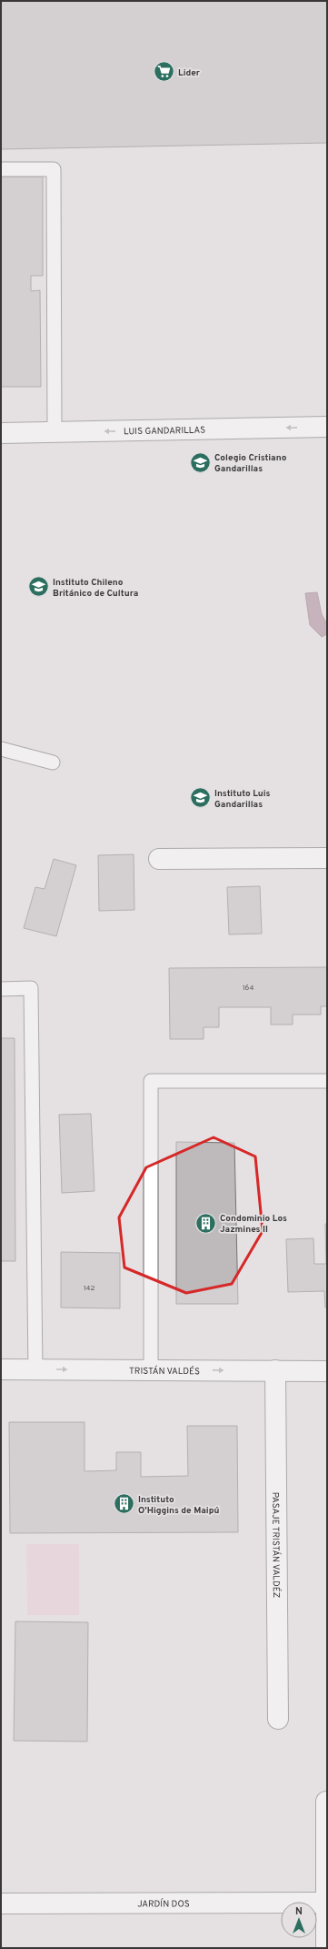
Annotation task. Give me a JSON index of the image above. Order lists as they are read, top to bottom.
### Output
{
  "streets": {
    "street": [
      "LUIS GANDARILLAS",
      "TRISTÁN VALDÉS",
      "PASAJE TRISTÁN VALDÉZ",
      "JARDÍN DOS"
    ]
  },
  "crossings": [
    ["TRISTÁN VALDÉS", "PASAJE TRISTÁN VALDÉZ"]
  ],
  "one_way": ["LUIS GANDARILLAS", "TRISTÁN VALDÉS"],
  "places": {
    "supermarket": ["Lider"],
    "school or university": ["Colegio Cristiano Gandarillas", "Instituto Chileno Británico de Cultura", "Instituto Luis Gandarillas"],
    "building": ["Condominio Los Jazmines II", "Instituto O'Higgins de Maipú"]
  },
  "house_numbers": ["164", "142"],
  "north": "top"
}
